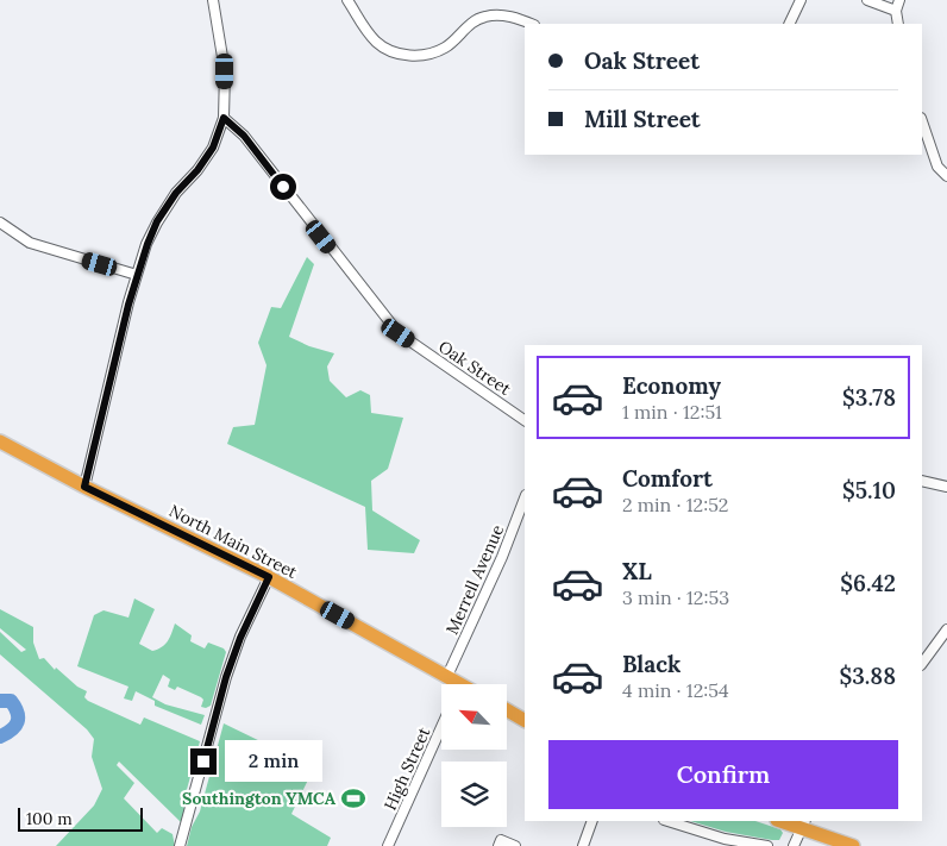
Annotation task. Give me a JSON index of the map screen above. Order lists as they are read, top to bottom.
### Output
{
  "streets": {
    "highway": ["North Main Street"],
    "street": ["Oak Street", "Merrell Avenue", "High Street"]
  },
  "crossings": [
    ["North Main Street", "Merrell Avenue"]
  ],
  "places": {
    "sports": ["Southington YMCA"]
  },
  "scale_bar": "100 m",
  "north": "top left",
  "page": {
    "banner": ["Oak Street", "Mill Street"],
    "list": [
      {
        "name": "Economy",
        "note": "1 min · 12:51",
        "value": "$3.78"
      },
      {
        "name": "Comfort",
        "note": "2 min · 12:52",
        "value": "$5.10"
      },
      {
        "name": "XL",
        "note": "3 min · 12:53",
        "value": "$6.42"
      },
      {
        "name": "Black",
        "note": "4 min · 12:54",
        "value": "$3.88"
      }
    ],
    "buttons": "Confirm",
    "bubble": "2 min",
    "scale": "100 m"
  }
}
